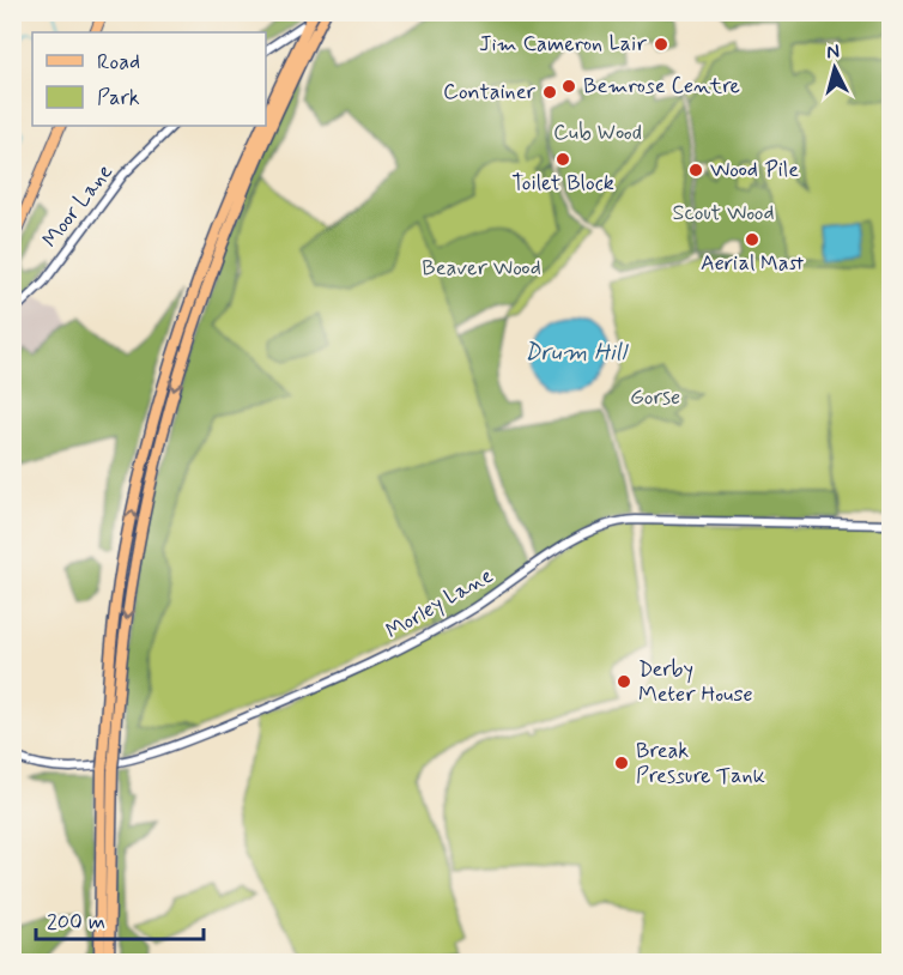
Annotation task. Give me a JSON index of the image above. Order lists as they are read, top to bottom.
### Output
{
  "streets": {
    "street": ["Moor Lane", "Morley Lane"]
  },
  "water": ["Drum Hill"],
  "parks": [
    "Cub Wood",
    "Scout Wood",
    "Beaver Wood",
    "Gorse"
  ],
  "places": [
    "Jim Cameron Lair",
    "Bemrose Centre",
    "Container",
    "Toilet Block",
    "Wood Pile",
    "Aerial Mast",
    "Derby Meter House",
    "Break Pressure Tank"
  ],
  "legend": ["Road", "Park"],
  "scale_bar": "200 m",
  "north": "top"
}
